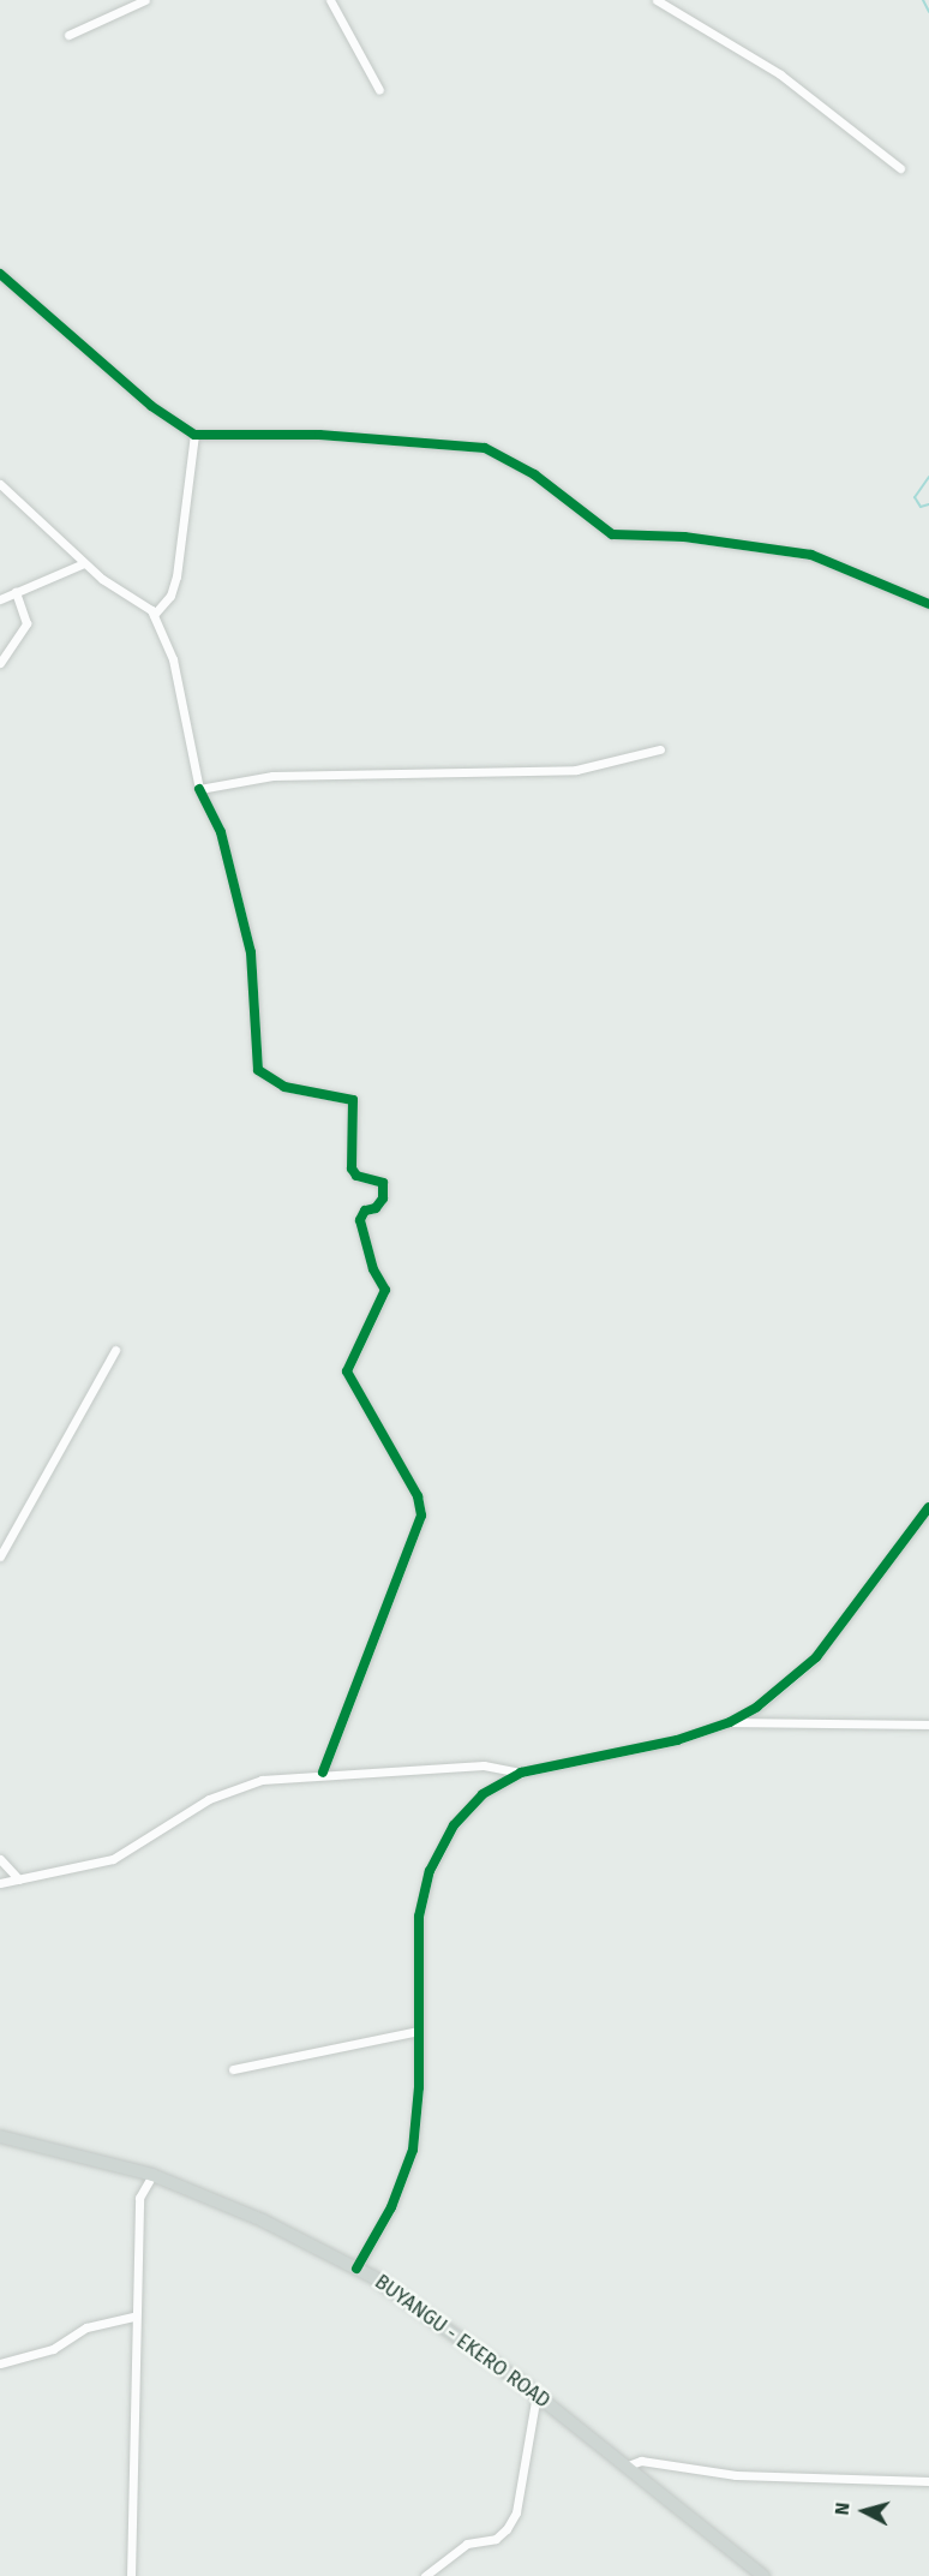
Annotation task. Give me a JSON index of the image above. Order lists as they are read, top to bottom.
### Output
{
  "streets": {
    "main road": ["BUYANGU - EKERO ROAD"]
  },
  "north": "left"
}
